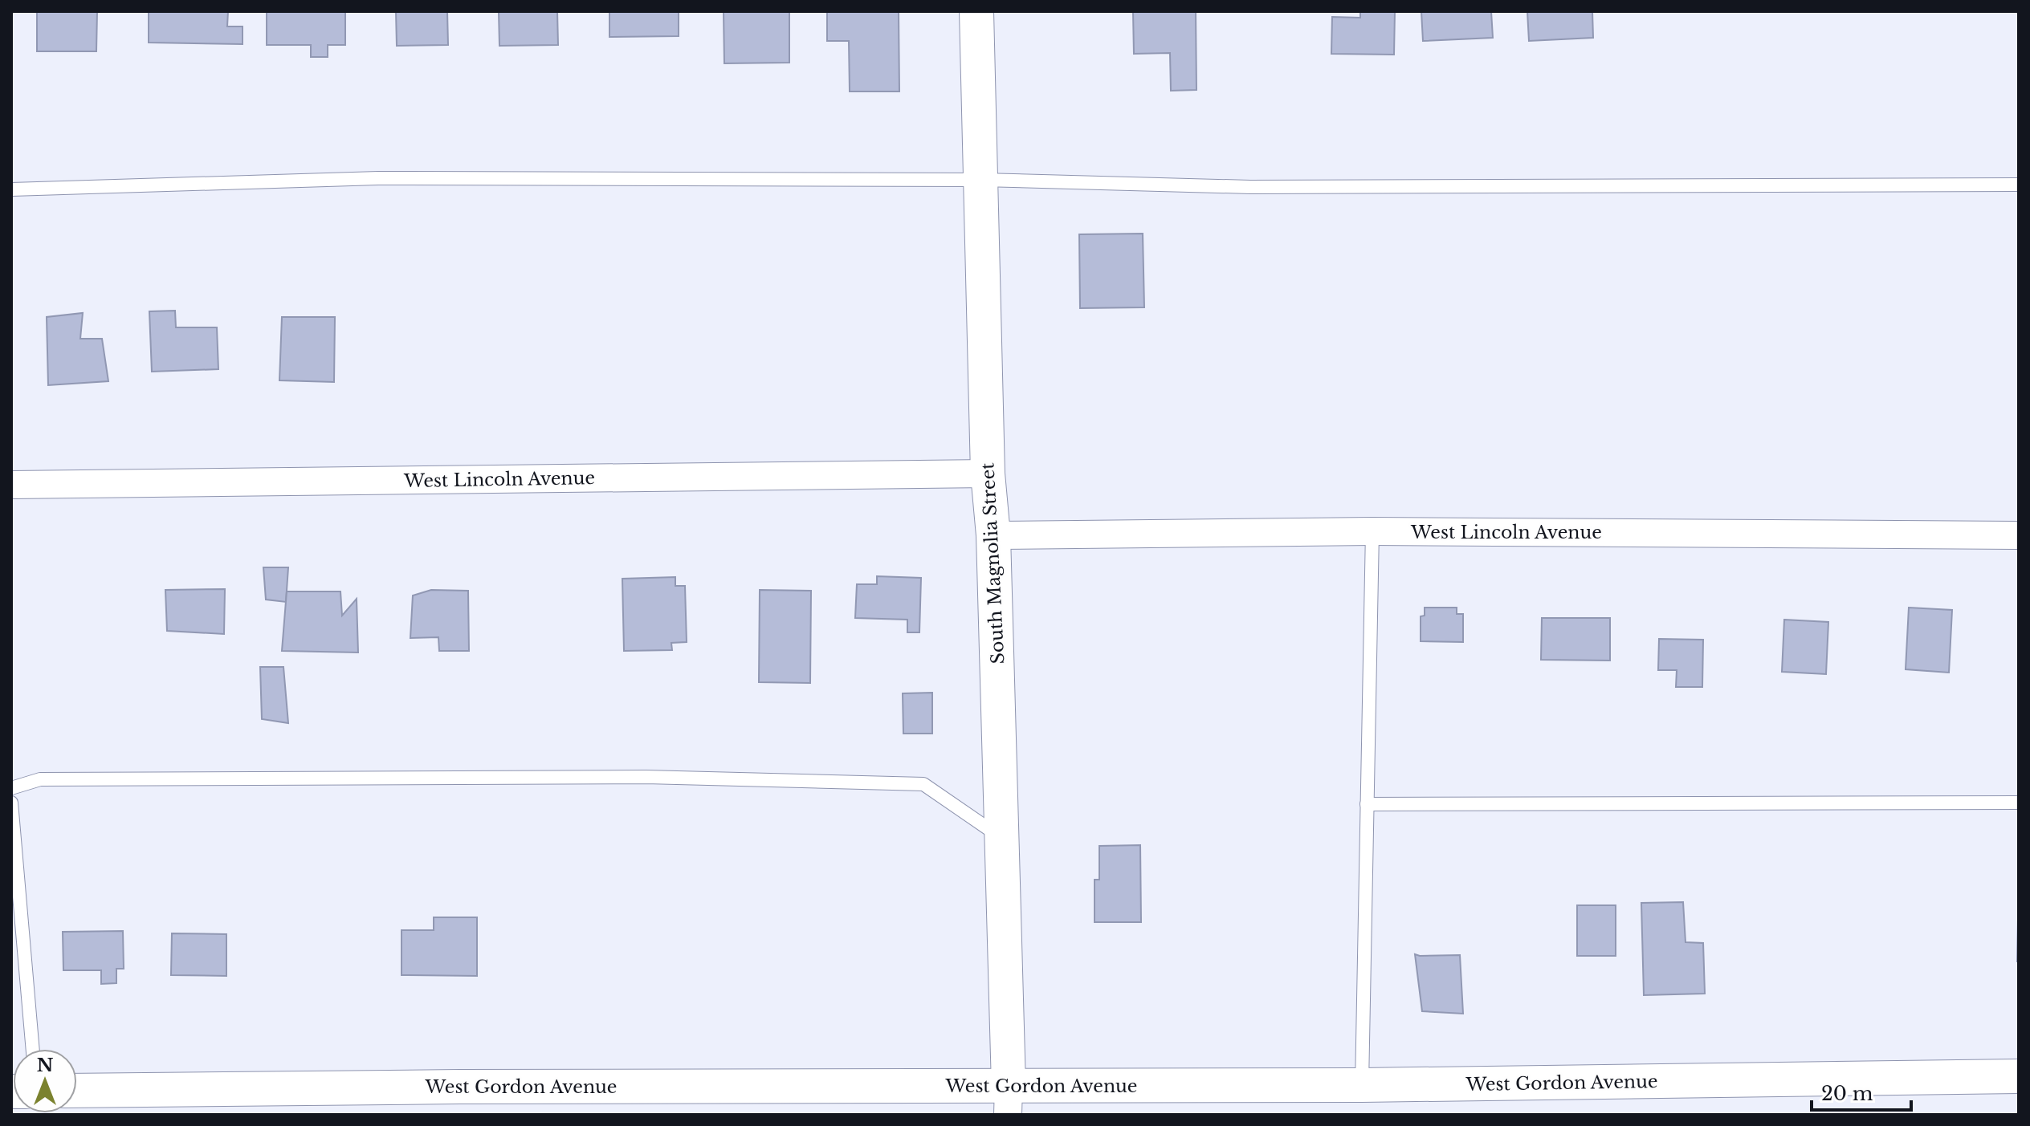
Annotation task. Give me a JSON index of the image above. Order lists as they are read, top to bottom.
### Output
{
  "streets": {
    "street": ["West Lincoln Avenue", "South Magnolia Street", "West Gordon Avenue"]
  },
  "crossings": [
    ["West Lincoln Avenue", "South Magnolia Street"],
    ["South Magnolia Street", "West Gordon Avenue"]
  ],
  "scale_bar": "20 m",
  "north": "top"
}
